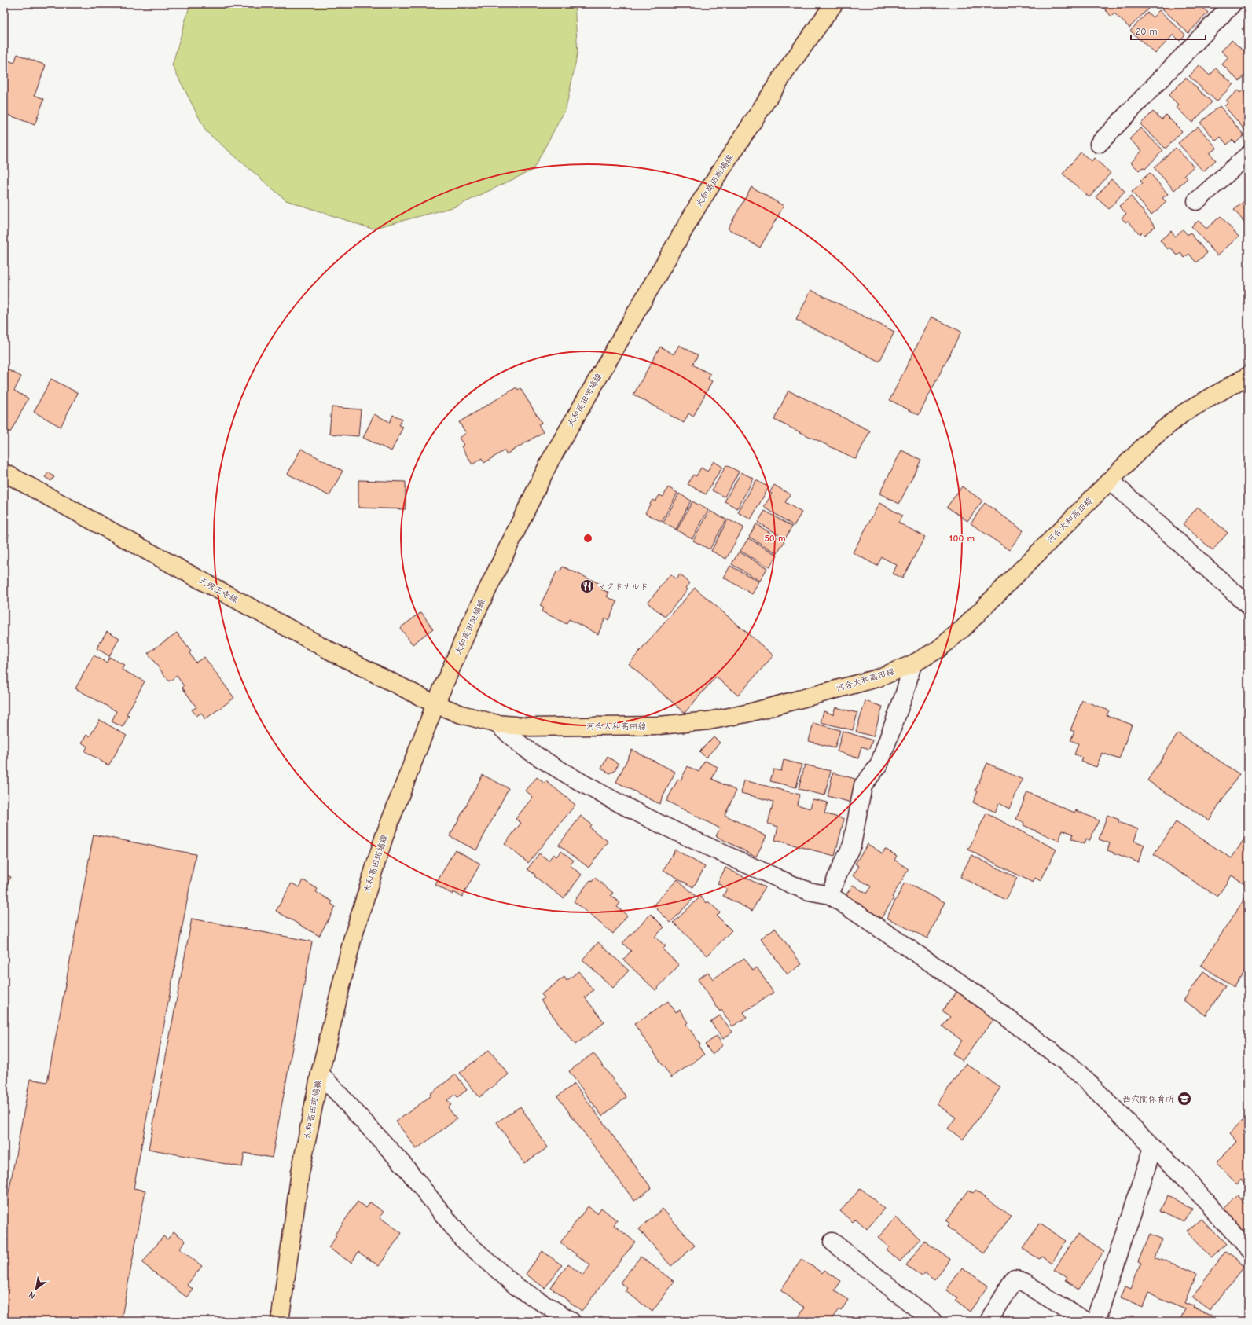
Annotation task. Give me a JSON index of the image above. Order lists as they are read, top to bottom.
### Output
{
  "streets": {
    "main road": ["大和高田斑鳩線", "河合大和高田線", "天理王寺線"]
  },
  "crossings": [
    ["大和高田斑鳩線", "河合大和高田線"],
    ["大和高田斑鳩線", "天理王寺線"],
    ["河合大和高田線", "天理王寺線"]
  ],
  "places": {
    "restaurant": ["マクドナルド"],
    "school or university": ["西穴闇保育所"]
  },
  "scale_bar": "20 m",
  "north": "bottom left",
  "rings": ["50 m", "100 m"]
}
